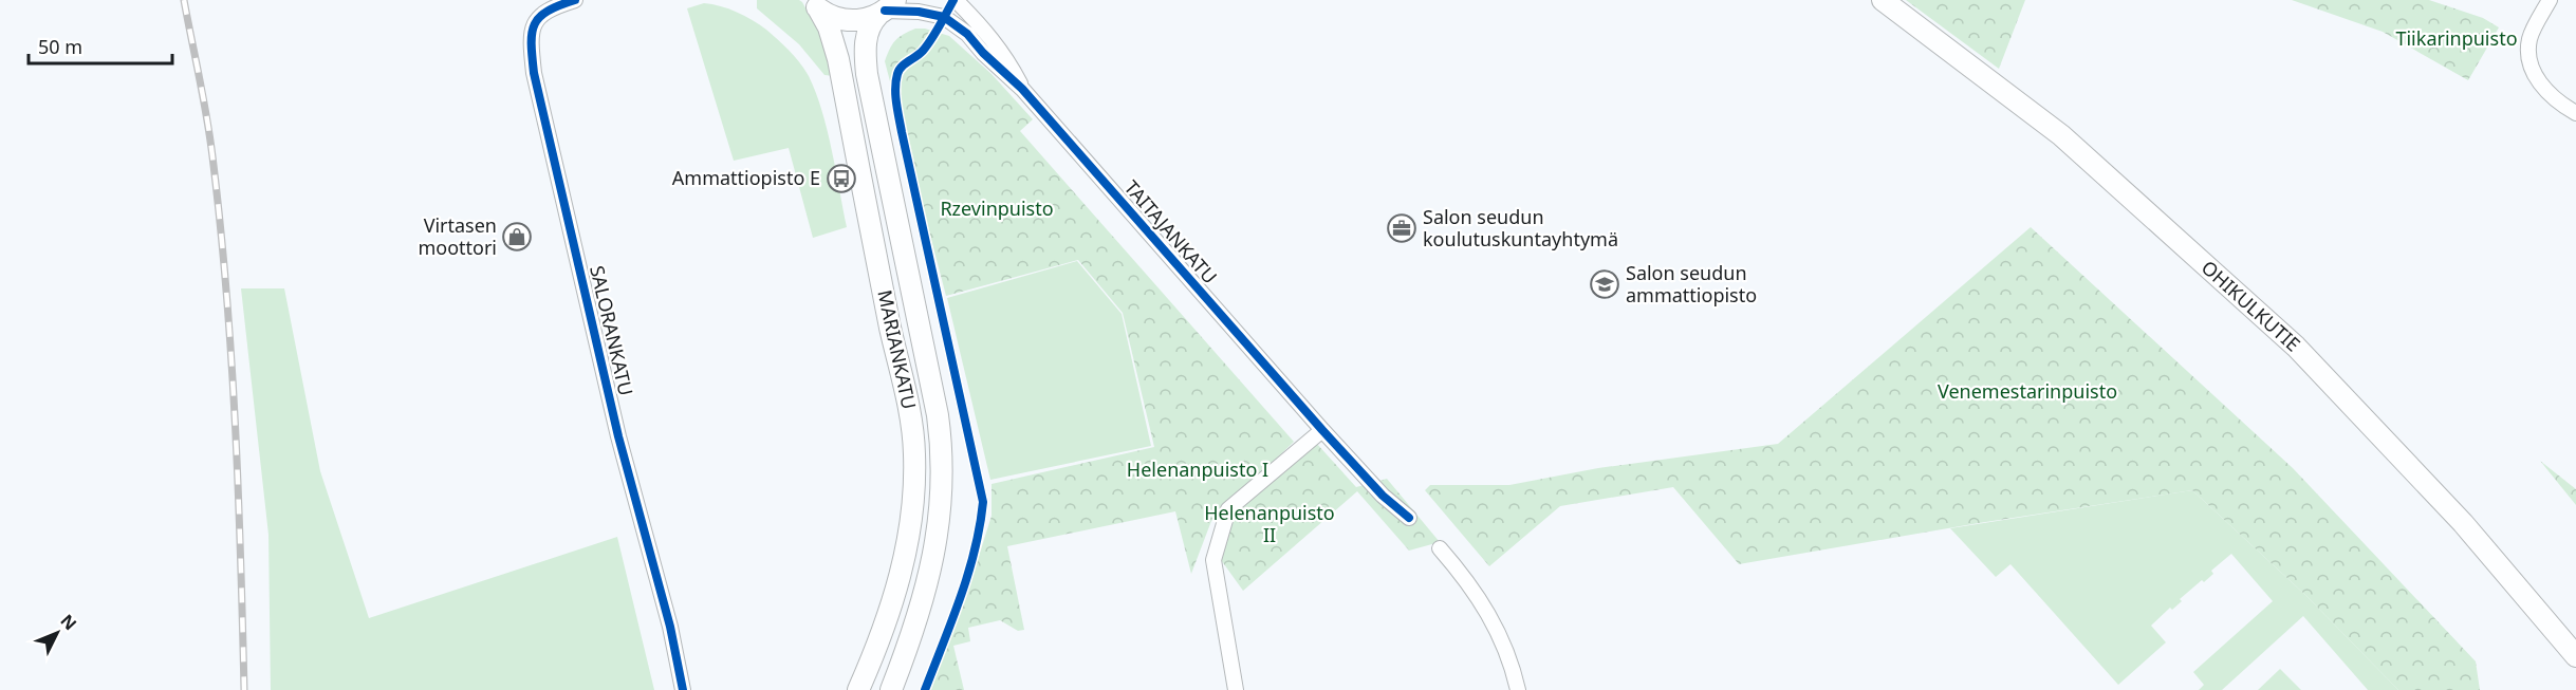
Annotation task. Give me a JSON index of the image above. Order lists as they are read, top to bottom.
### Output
{
  "streets": {
    "main road": ["OHIKULKUTIE", "MARIANKATU"],
    "street": ["TAITAJANKATU", "SALORANKATU"]
  },
  "crossings": [
    ["TAITAJANKATU", "MARIANKATU"]
  ],
  "parks": [
    "Tiikarinpuisto",
    "Rzevinpuisto",
    "Venemestarinpuisto",
    "Helenanpuisto I",
    "Helenanpuisto II"
  ],
  "places": {
    "bus stop": ["Ammattiopisto E"],
    "office": ["Salon seudun koulutuskuntayhtymä"],
    "shop": ["Virtasen moottori"],
    "school or university": ["Salon seudun ammattiopisto"]
  },
  "scale_bar": "50 m",
  "north": "top right"
}
